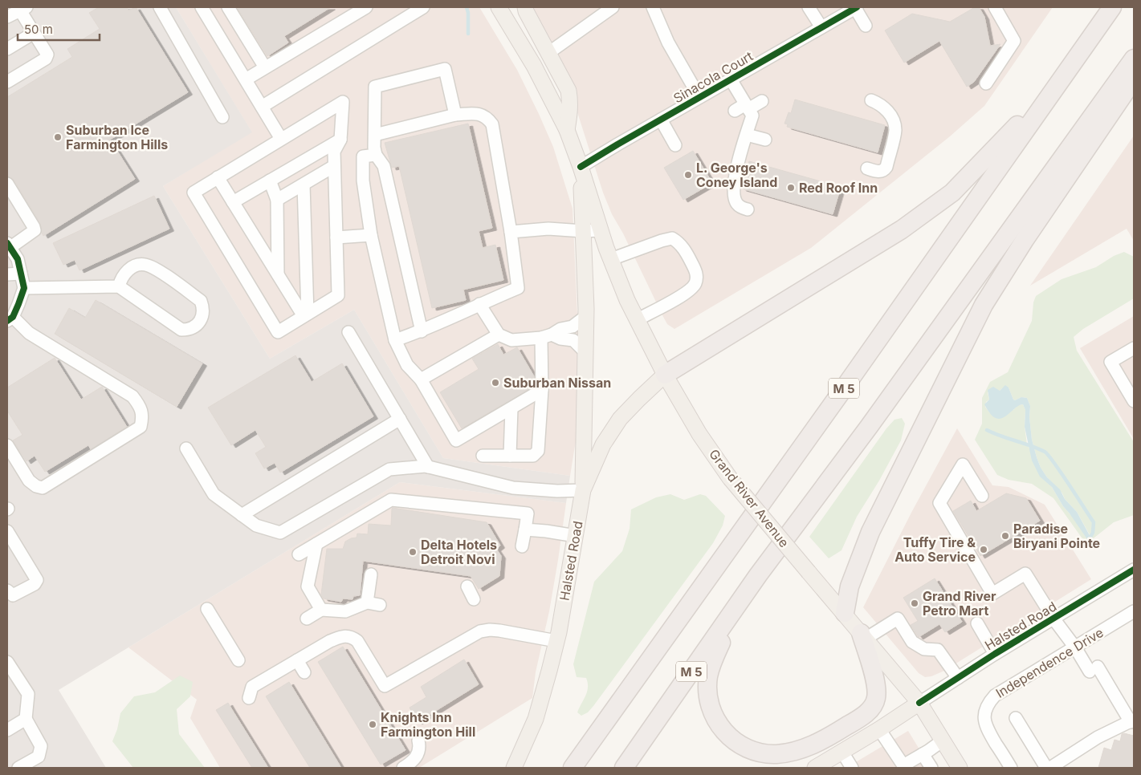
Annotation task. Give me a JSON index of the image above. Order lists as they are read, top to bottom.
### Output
{
  "streets": {
    "highway": ["M 5"],
    "main road": ["Grand River Avenue", "Halsted Road"],
    "street": ["Sinacola Court", "Independence Drive"]
  },
  "crossings": [
    ["Sinacola Court", "Grand River Avenue"],
    ["Grand River Avenue", "Halsted Road"]
  ],
  "places": [
    "Suburban Ice Farmington Hills",
    "L. George's Coney Island",
    "Red Roof Inn",
    "Suburban Nissan",
    "Paradise Biryani Pointe",
    "Tuffy Tire & Auto Service",
    "Delta Hotels Detroit Novi",
    "Grand River Petro Mart",
    "Knights Inn Farmington Hill"
  ],
  "scale_bar": "50 m"
}
